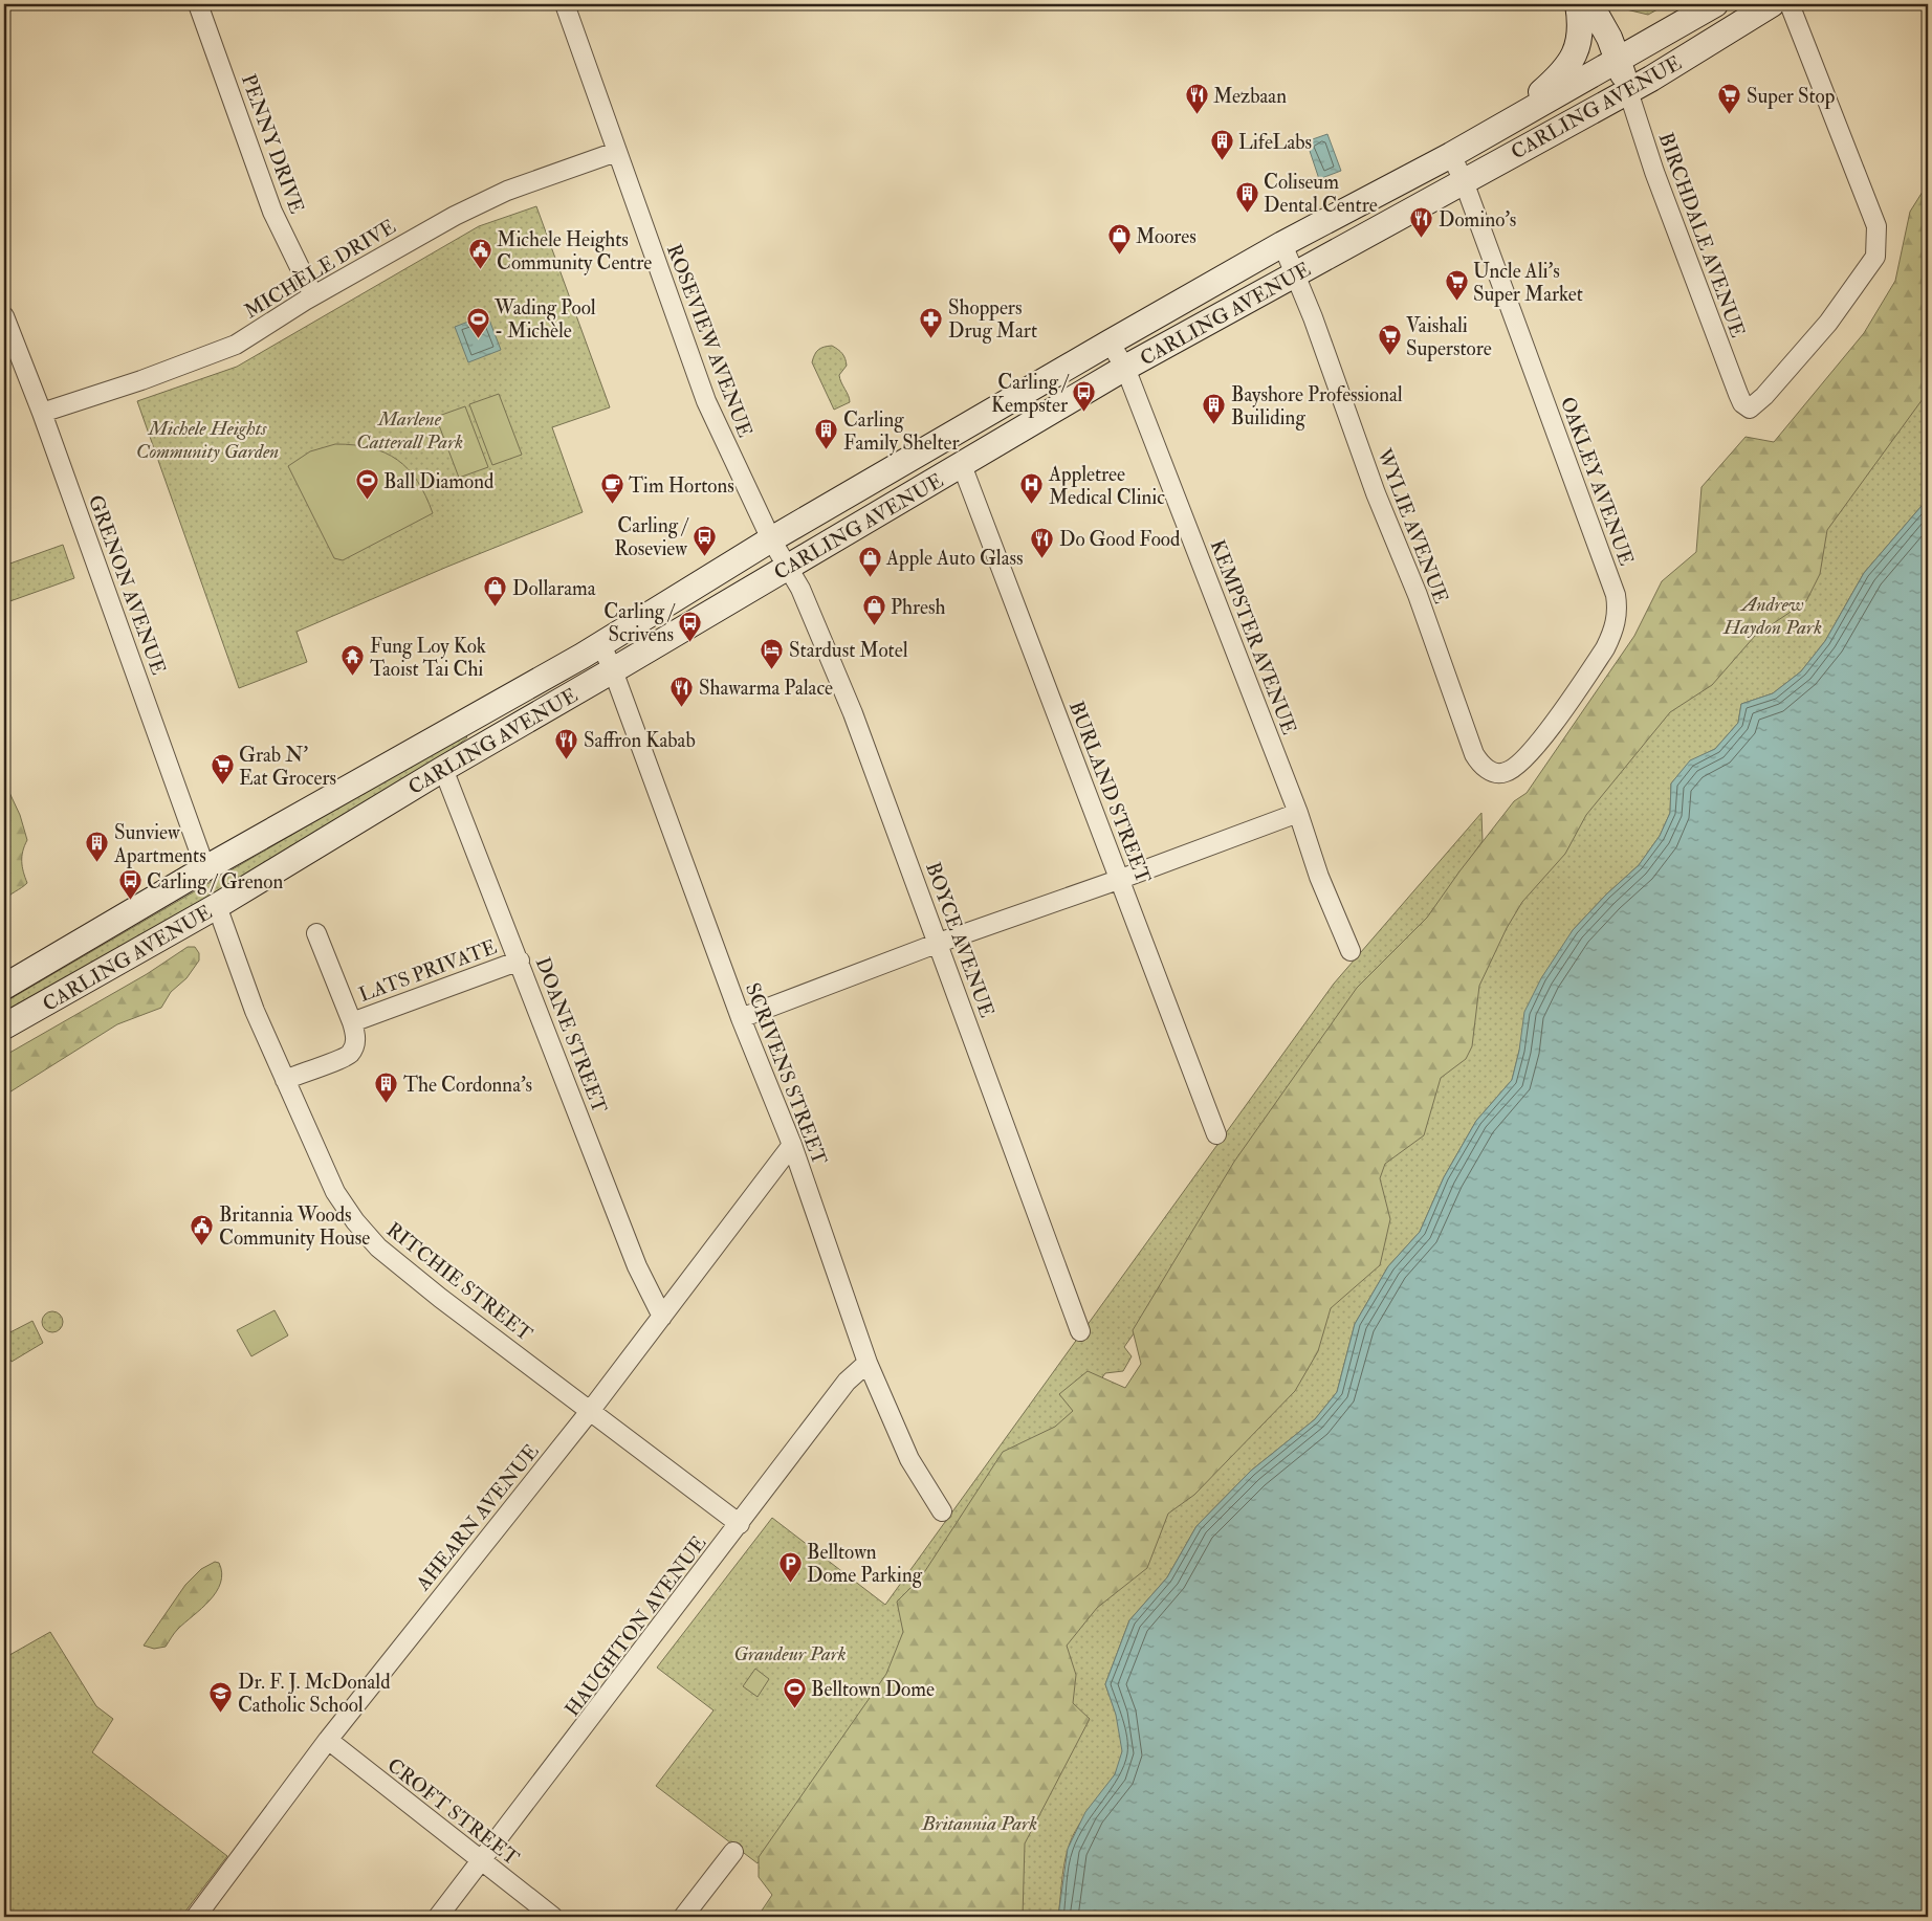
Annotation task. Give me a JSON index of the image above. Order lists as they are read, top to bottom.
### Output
{
  "streets": {
    "main road": ["CARLING AVENUE"],
    "street": [
      "PENNY DRIVE",
      "BIRCHDALE AVENUE",
      "MICHÈLE DRIVE",
      "ROSEVIEW AVENUE",
      "OAKLEY AVENUE",
      "WYLIE AVENUE",
      "GRENON AVENUE",
      "KEMPSTER AVENUE",
      "BURLAND STREET",
      "BOYCE AVENUE",
      "LATS PRIVATE",
      "DOANE STREET",
      "SCRIVENS STREET",
      "RITCHIE STREET",
      "AHEARN AVENUE",
      "HAUGHTON AVENUE",
      "CROFT STREET"
    ]
  },
  "crossings": [
    ["CARLING AVENUE", "BIRCHDALE AVENUE"],
    ["CARLING AVENUE", "ROSEVIEW AVENUE"],
    ["CARLING AVENUE", "OAKLEY AVENUE"],
    ["CARLING AVENUE", "WYLIE AVENUE"],
    ["CARLING AVENUE", "GRENON AVENUE"],
    ["CARLING AVENUE", "KEMPSTER AVENUE"],
    ["CARLING AVENUE", "BURLAND STREET"],
    ["CARLING AVENUE", "BOYCE AVENUE"],
    ["CARLING AVENUE", "DOANE STREET"],
    ["CARLING AVENUE", "SCRIVENS STREET"],
    ["CARLING AVENUE", "RITCHIE STREET"],
    ["PENNY DRIVE", "MICHÈLE DRIVE"],
    ["MICHÈLE DRIVE", "ROSEVIEW AVENUE"],
    ["MICHÈLE DRIVE", "GRENON AVENUE"],
    ["ROSEVIEW AVENUE", "BOYCE AVENUE"],
    ["OAKLEY AVENUE", "WYLIE AVENUE"],
    ["LATS PRIVATE", "DOANE STREET"],
    ["DOANE STREET", "AHEARN AVENUE"],
    ["SCRIVENS STREET", "AHEARN AVENUE"],
    ["SCRIVENS STREET", "HAUGHTON AVENUE"],
    ["RITCHIE STREET", "AHEARN AVENUE"],
    ["RITCHIE STREET", "HAUGHTON AVENUE"],
    ["AHEARN AVENUE", "CROFT STREET"],
    ["HAUGHTON AVENUE", "CROFT STREET"]
  ],
  "parks": [
    "Marlene Catterall Park",
    "Michele Heights Community Garden",
    "Andrew Haydon Park",
    "Grandeur Park",
    "Britannia Park"
  ],
  "places": {
    "restaurant": [
      "Mezbaan",
      "Domino's",
      "Do Good Food",
      "Shawarma Palace",
      "Saffron Kabab"
    ],
    "supermarket": [
      "Super Stop",
      "Uncle Ali's Super Market",
      "Vaishali Superstore",
      "Grab N' Eat Grocers"
    ],
    "building": [
      "LifeLabs",
      "Coliseum Dental Centre",
      "Bayshore Professional Builiding",
      "Carling Family Shelter",
      "Sunview Apartments",
      "The Cordonna's"
    ],
    "shop": [
      "Moores",
      "Apple Auto Glass",
      "Dollarama",
      "Phresh"
    ],
    "public building": ["Michele Heights Community Centre", "Britannia Woods Community House"],
    "sports": ["Wading Pool - Michèle", "Ball Diamond", "Belltown Dome"],
    "pharmacy": ["Shoppers Drug Mart"],
    "bus stop": [
      "Carling / Kempster",
      "Carling / Roseview",
      "Carling / Scrivens",
      "Carling / Grenon"
    ],
    "cafe": ["Tim Hortons"],
    "hospital": ["Appletree Medical Clinic"],
    "hotel": ["Stardust Motel"],
    "temple": ["Fung Loy Kok Taoist Tai Chi"],
    "parking": ["Belltown Dome Parking"],
    "school or university": ["Dr. F. J. McDonald Catholic School"]
  }
}
